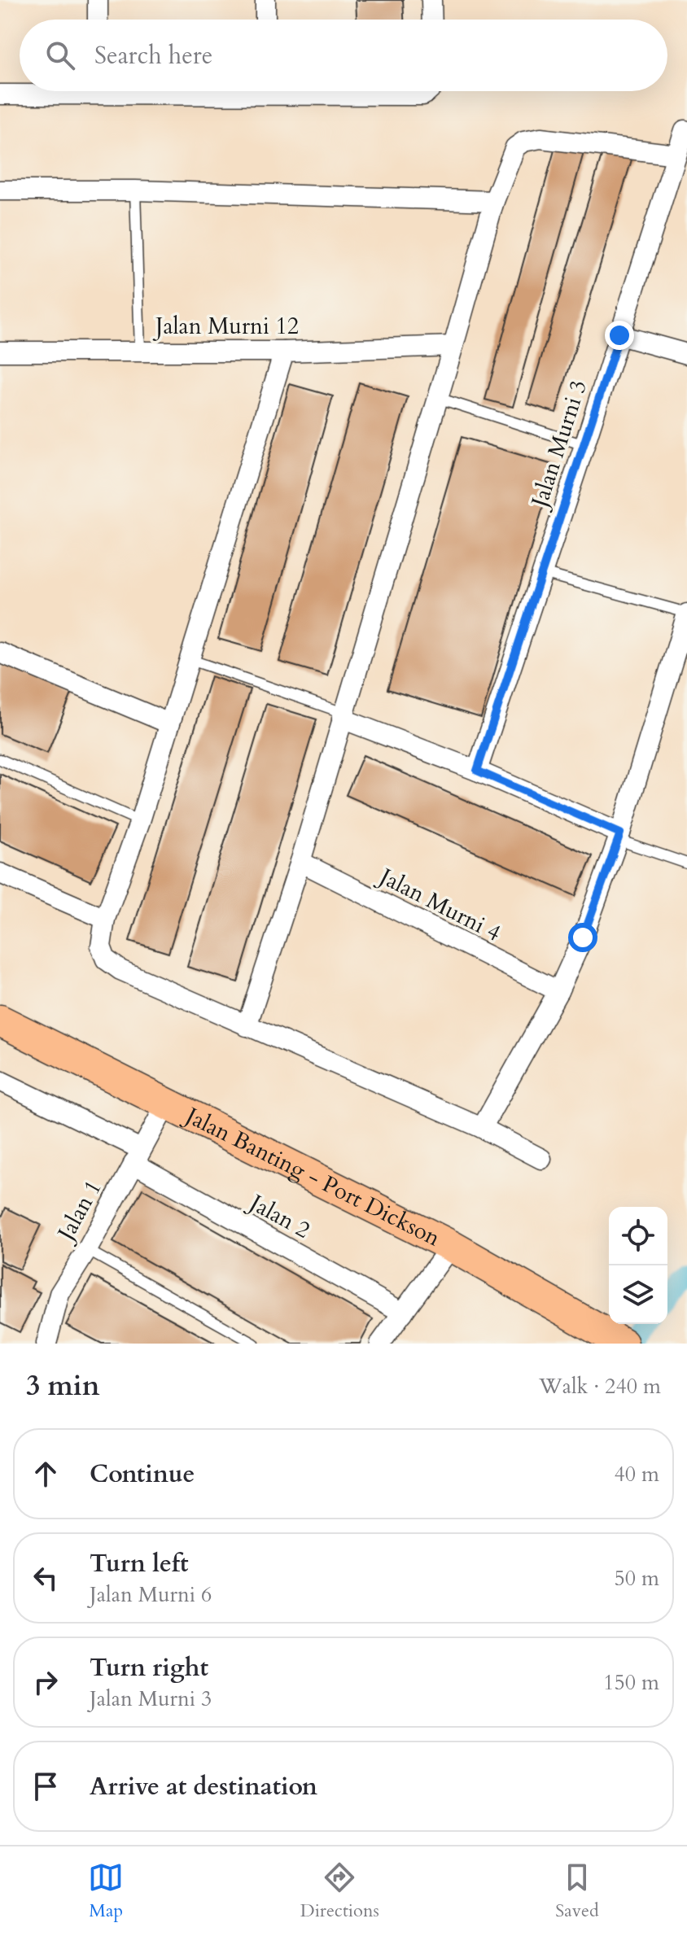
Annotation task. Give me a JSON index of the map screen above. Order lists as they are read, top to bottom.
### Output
{
  "streets": {
    "main road": ["Jalan Banting - Port Dickson"],
    "street": [
      "Jalan Murni 12",
      "Jalan Murni 3",
      "Jalan Murni 4",
      "Jalan 1",
      "Jalan 2"
    ]
  },
  "crossings": [
    ["Jalan Banting - Port Dickson", "Jalan 1"],
    ["Jalan 1", "Jalan 2"]
  ],
  "page": {
    "search": "Search here",
    "heading": ["3 min", "Walk · 240 m"],
    "list": [
      ["Continue", "40 m"],
      ["Turn left", "Jalan Murni 6", "50 m"],
      ["Turn right", "Jalan Murni 3", "150 m"],
      "Arrive at destination"
    ],
    "nav": ["Map", "Directions", "Saved"]
  }
}
